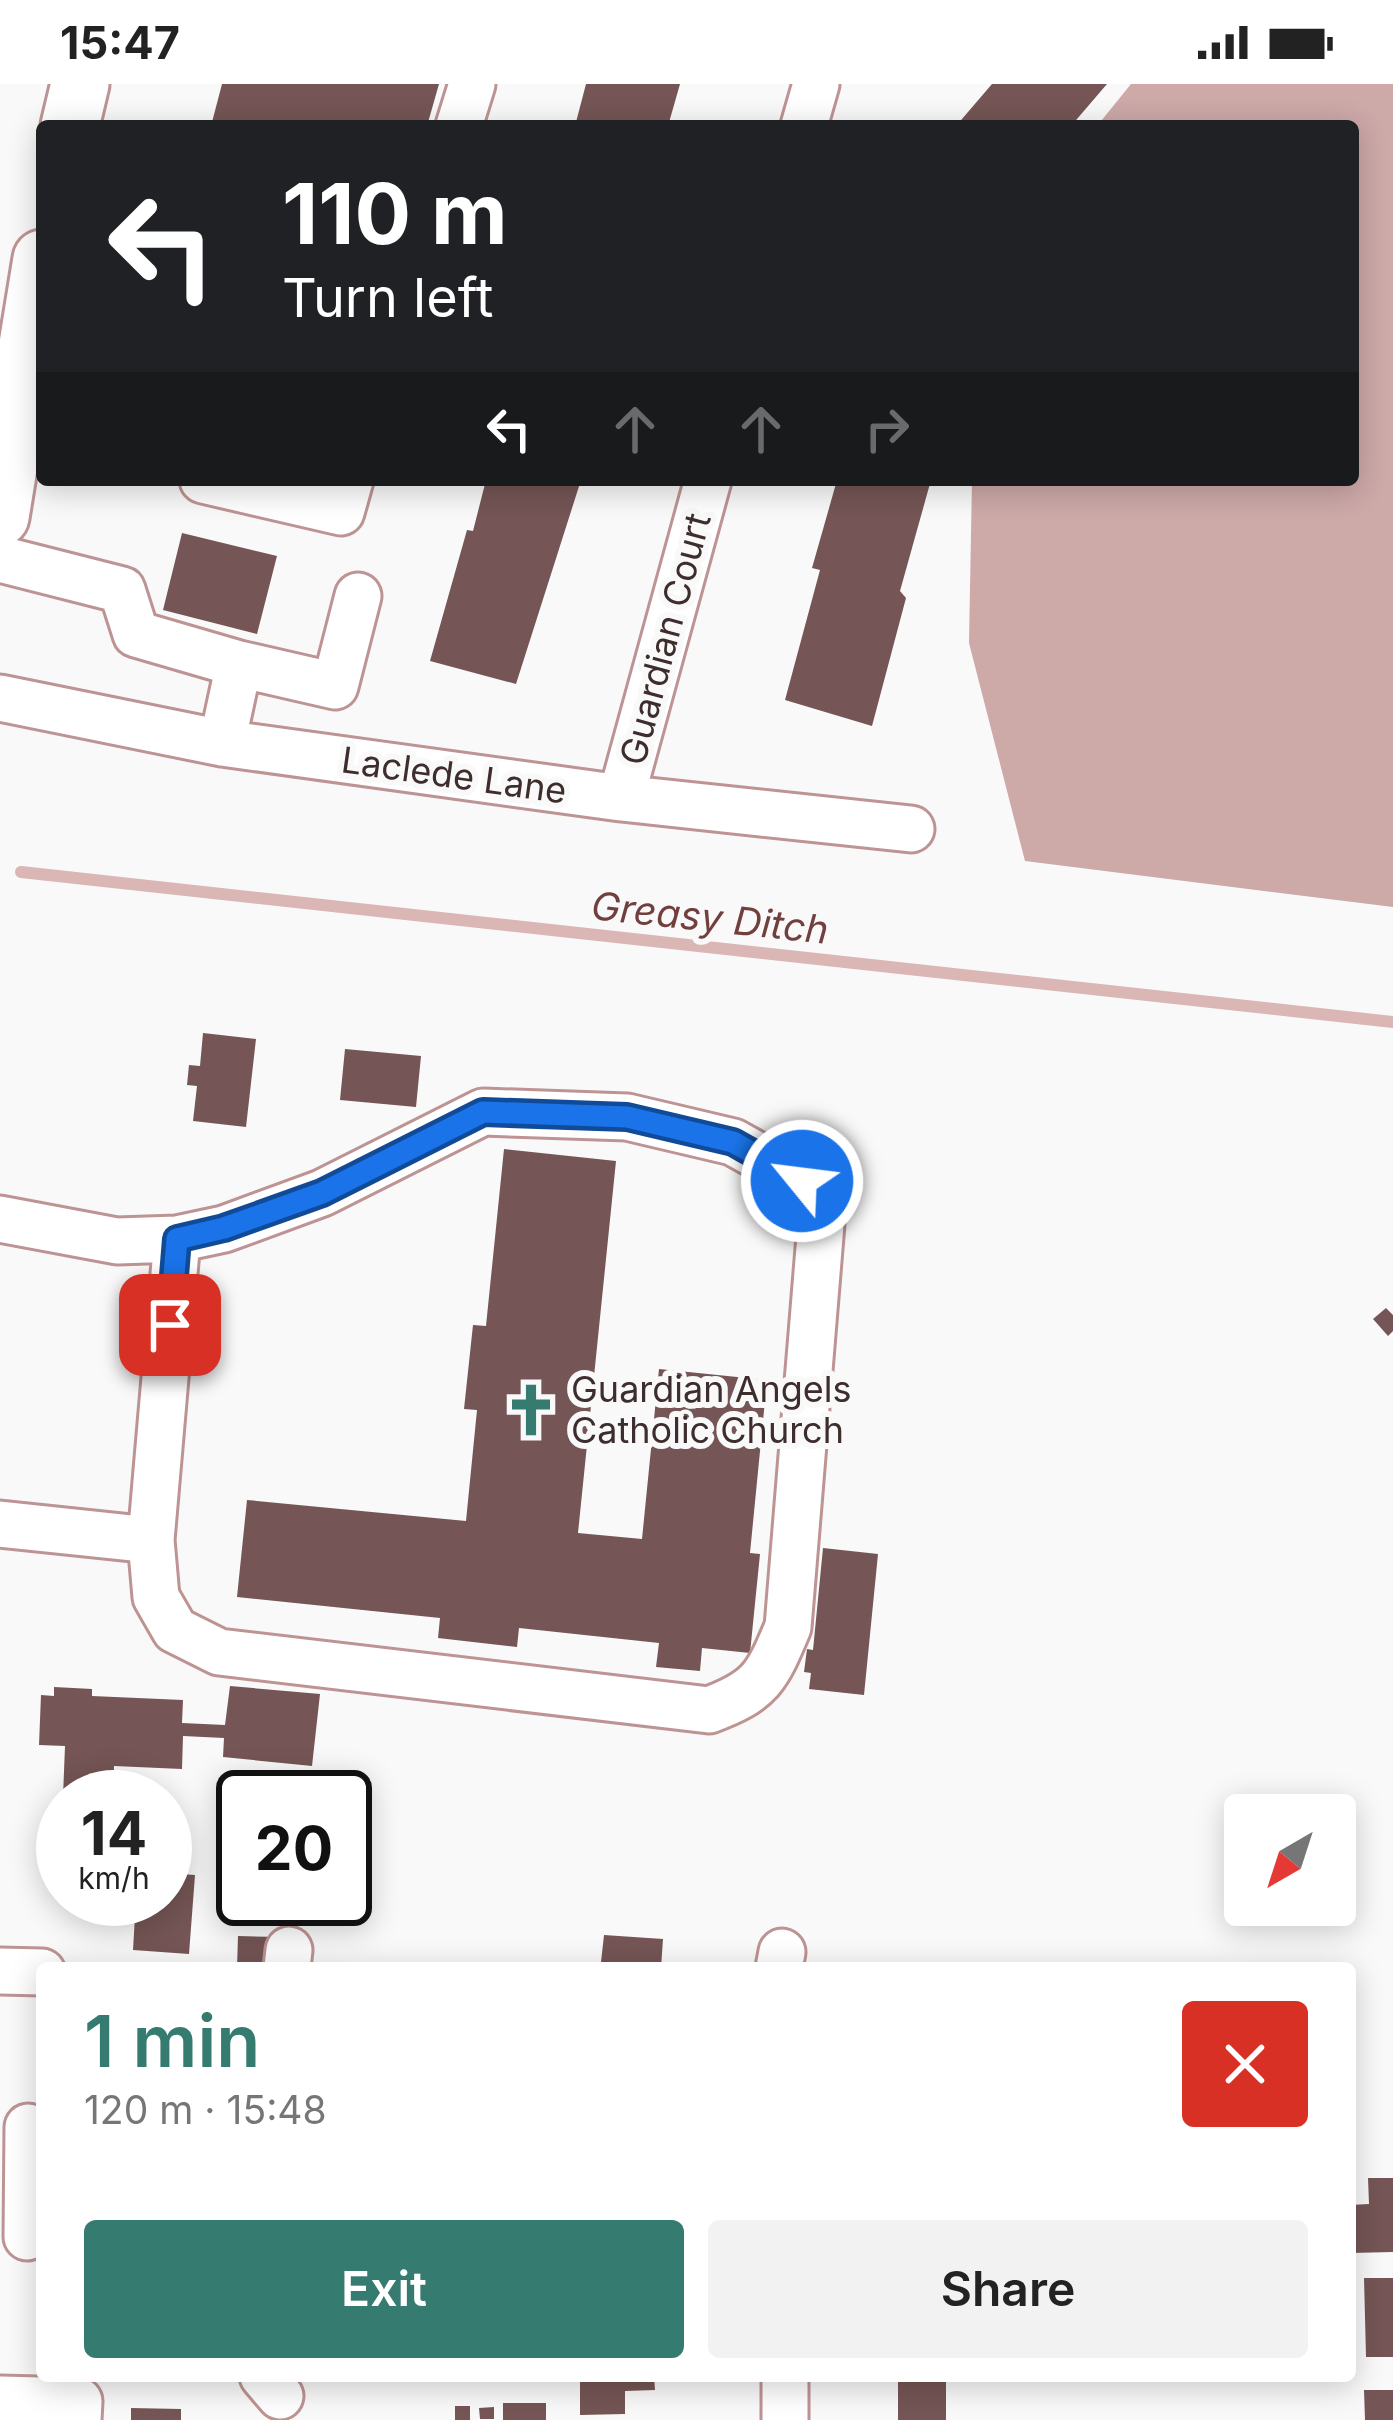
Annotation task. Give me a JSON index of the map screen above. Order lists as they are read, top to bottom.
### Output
{
  "streets": {
    "street": ["Guardian Court", "Laclede Lane"]
  },
  "crossings": [
    ["Guardian Court", "Laclede Lane"]
  ],
  "water": ["Greasy Ditch"],
  "places": {
    "church": ["Guardian Angels Catholic Church"]
  },
  "north": "bottom left",
  "page": {
    "status": "15:47",
    "turn": ["110 m", "Turn left"],
    "speed": "14 km/h",
    "limit": "20",
    "heading": ["1 min", "120 m · 15:48"],
    "buttons": ["Exit", "Share"]
  }
}
